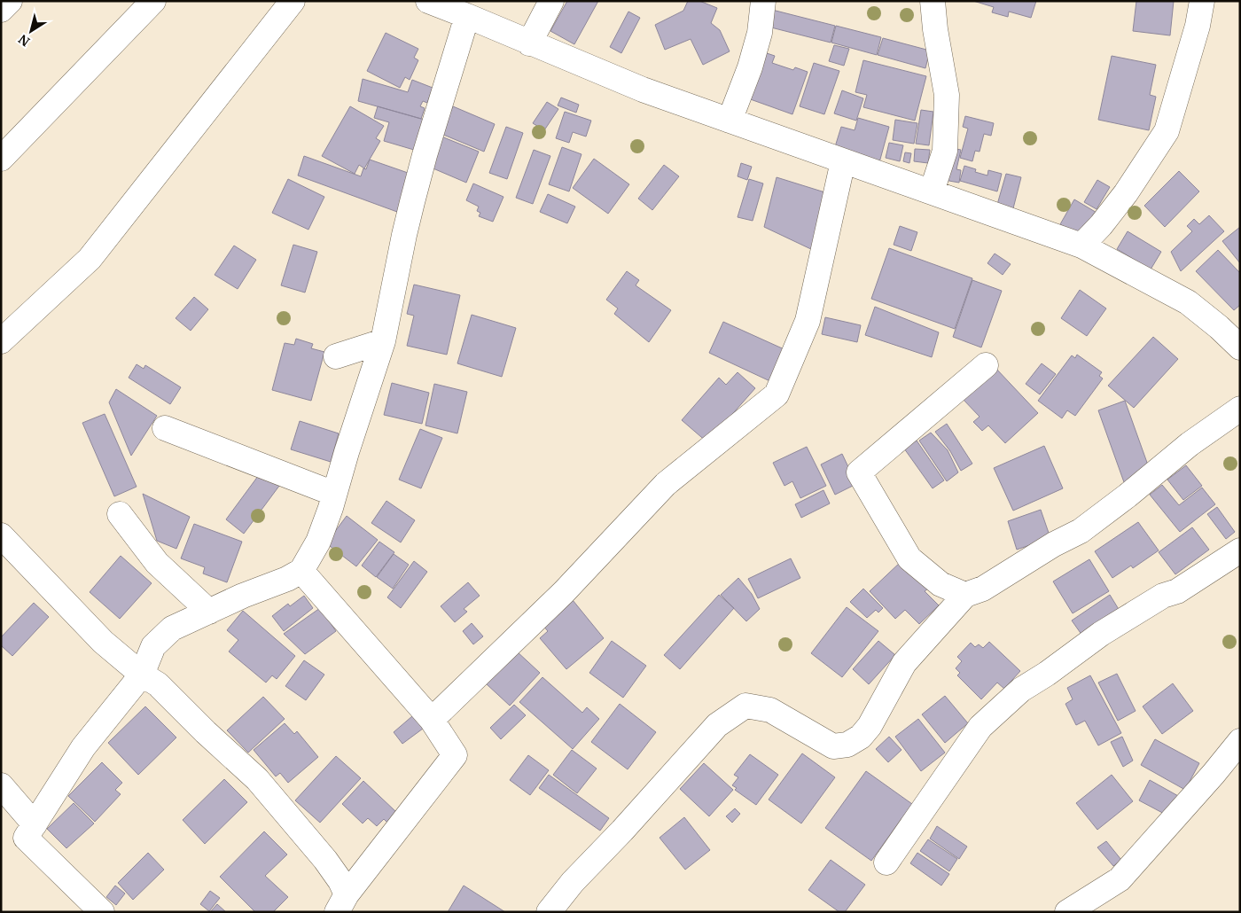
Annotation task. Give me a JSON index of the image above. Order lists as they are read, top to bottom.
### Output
{
  "north": "bottom left"
}
